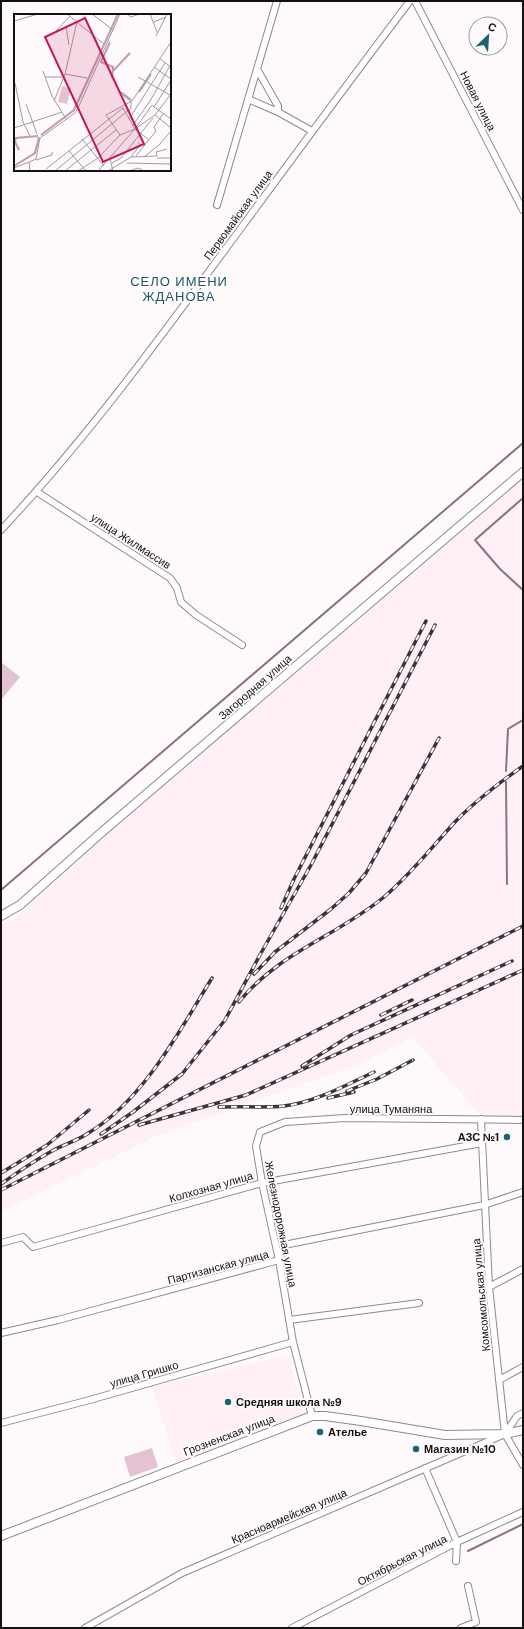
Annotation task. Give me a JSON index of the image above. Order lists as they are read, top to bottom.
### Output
{
  "streets": {
    "main road": ["Загородная улица", "Грозненская улица"],
    "street": [
      "Новая улица",
      "Первомайская улица",
      "улица Жилмассив",
      "улица Туманяна",
      "Колхозная улица",
      "Железнодорожная улица",
      "Партизанская улица",
      "Комсомольская улица",
      "улица Гришко",
      "Красноармейская улица",
      "Октябрьская улица"
    ]
  },
  "crossings": [
    ["Первомайская улица", "улица Жилмассив"],
    ["улица Туманяна", "Железнодорожная улица"],
    ["улица Туманяна", "Комсомольская улица"],
    ["Колхозная улица", "Железнодорожная улица"],
    ["Колхозная улица", "Комсомольская улица"],
    ["Железнодорожная улица", "Партизанская улица"],
    ["Железнодорожная улица", "улица Гришко"],
    ["Железнодорожная улица", "Грозненская улица"],
    ["Партизанская улица", "Комсомольская улица"],
    ["Комсомольская улица", "Грозненская улица"],
    ["Комсомольская улица", "Красноармейская улица"],
    ["Грозненская улица", "Красноармейская улица"]
  ],
  "districts": ["СЕЛО ИМЕНИ ЖДАНОВА"],
  "places": [
    "АЗС №1",
    "Средняя школа №9",
    "Ателье",
    "Магазин №10"
  ],
  "north": "top right"
}
